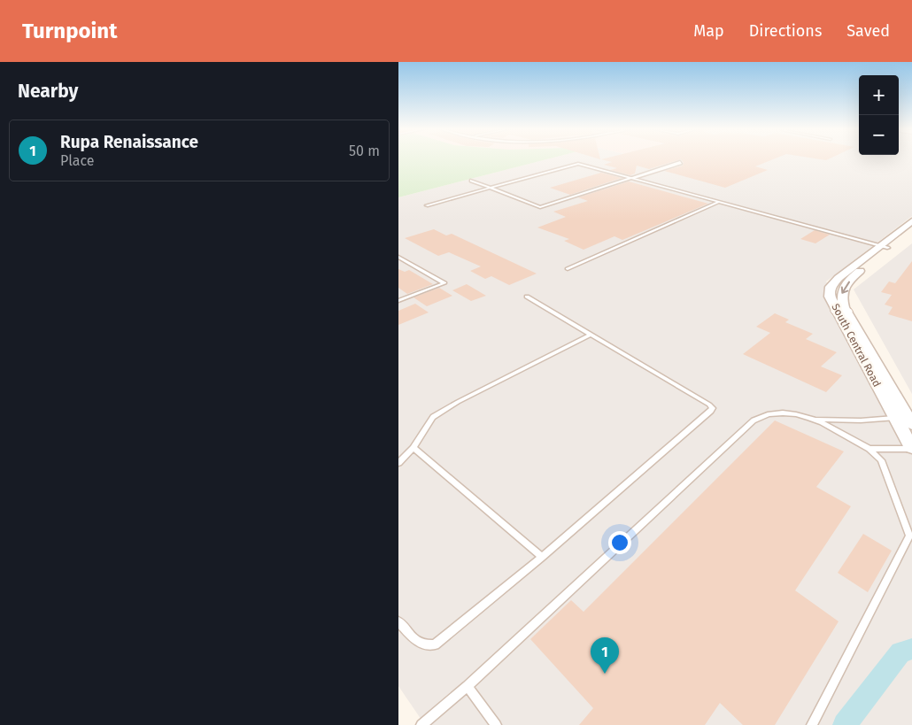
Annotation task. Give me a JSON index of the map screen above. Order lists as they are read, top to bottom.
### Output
{
  "streets": {
    "street": ["South Central Road"]
  },
  "page": {
    "header": "Turnpoint",
    "nav": ["Map", "Directions", "Saved"],
    "heading": "Nearby",
    "map_buttons": ["+", "−"],
    "list": [
      {
        "mark": "1",
        "name": "Rupa Renaissance",
        "note": "Place",
        "value": "50 m"
      }
    ],
    "pins": "1"
  }
}
